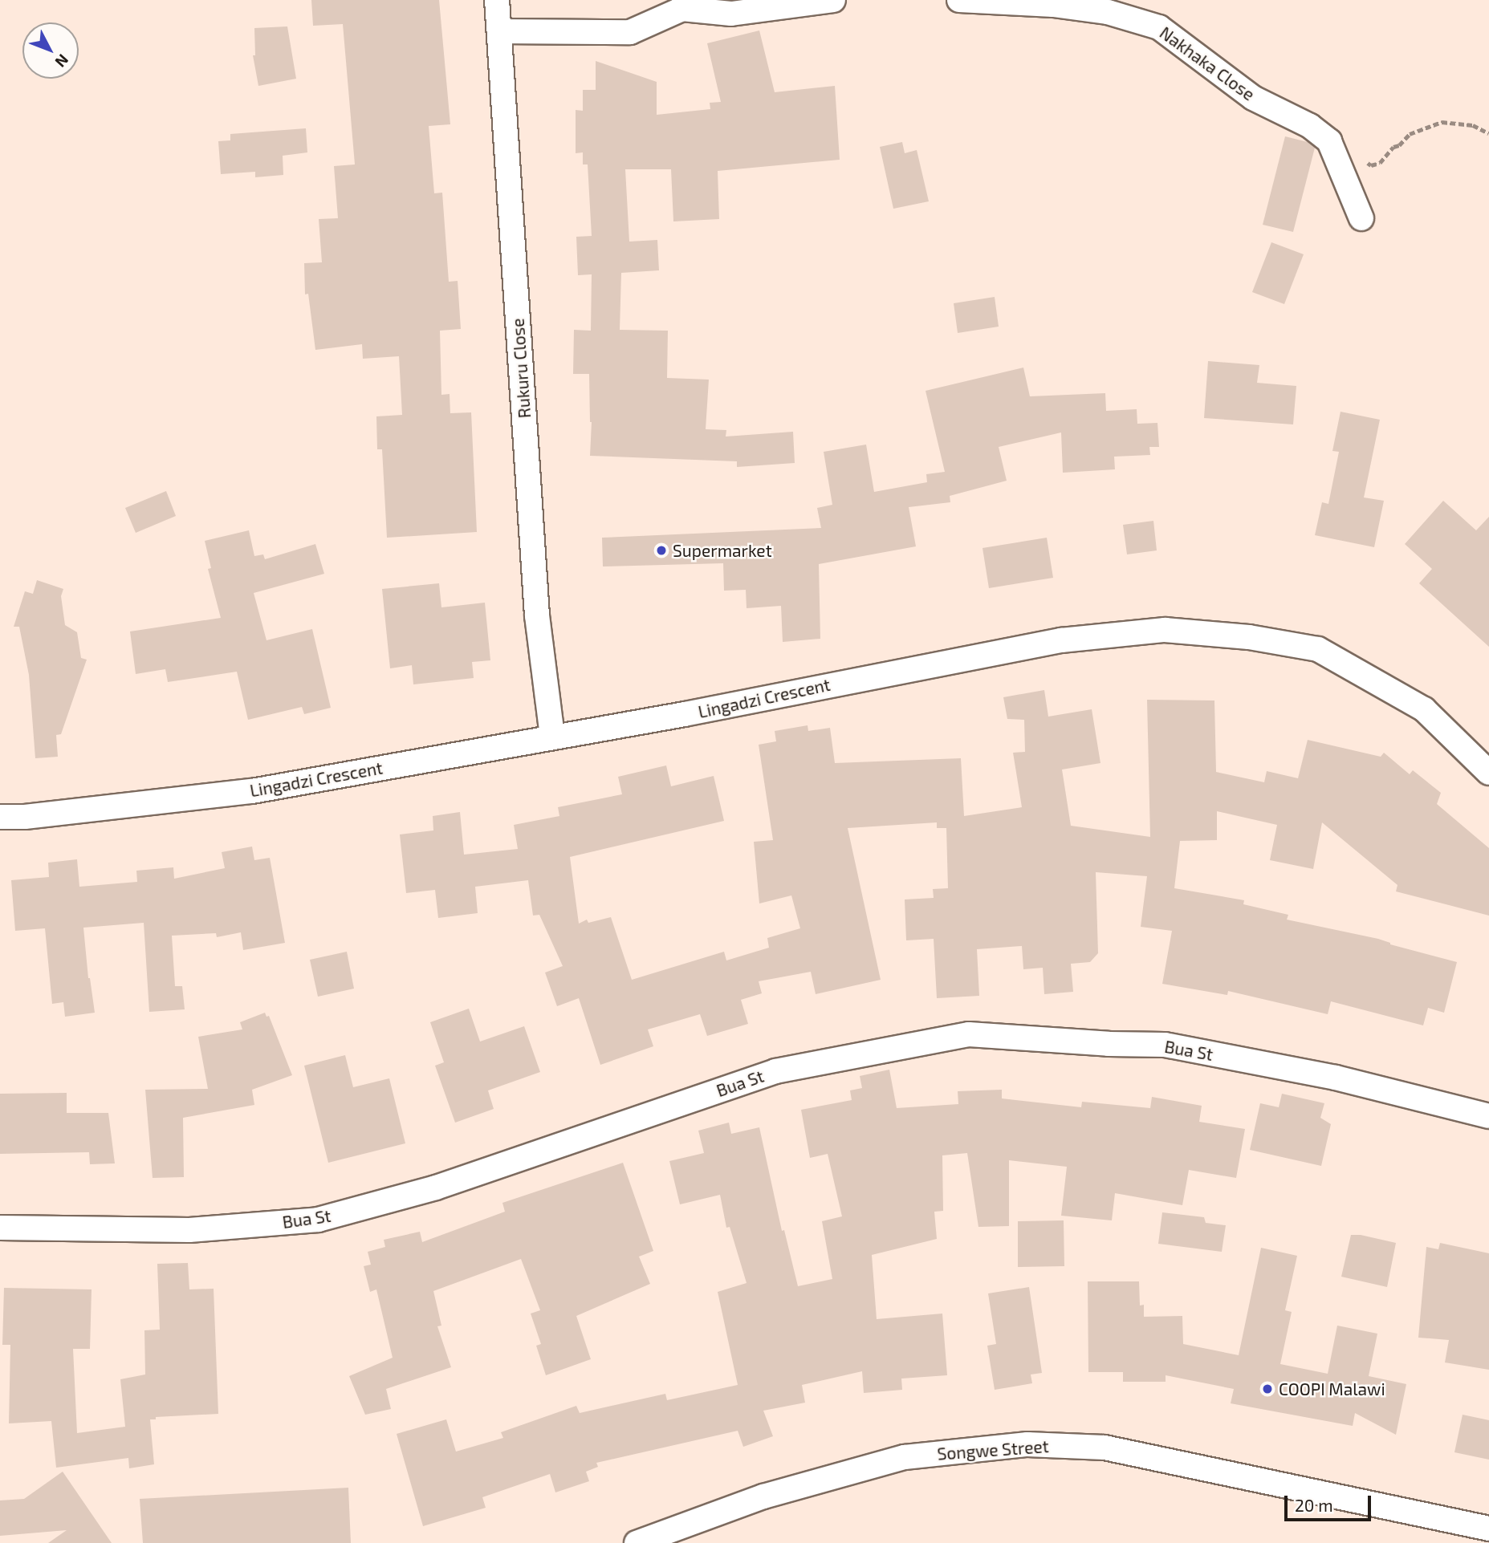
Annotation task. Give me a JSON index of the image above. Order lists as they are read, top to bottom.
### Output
{
  "streets": {
    "street": [
      "Nakhaka Close",
      "Rukuru Close",
      "Lingadzi Crescent",
      "Bua St",
      "Songwe Street"
    ]
  },
  "crossings": [
    ["Rukuru Close", "Lingadzi Crescent"]
  ],
  "places": ["Supermarket", "COOPI Malawi"],
  "scale_bar": "20 m",
  "north": "bottom right"
}
